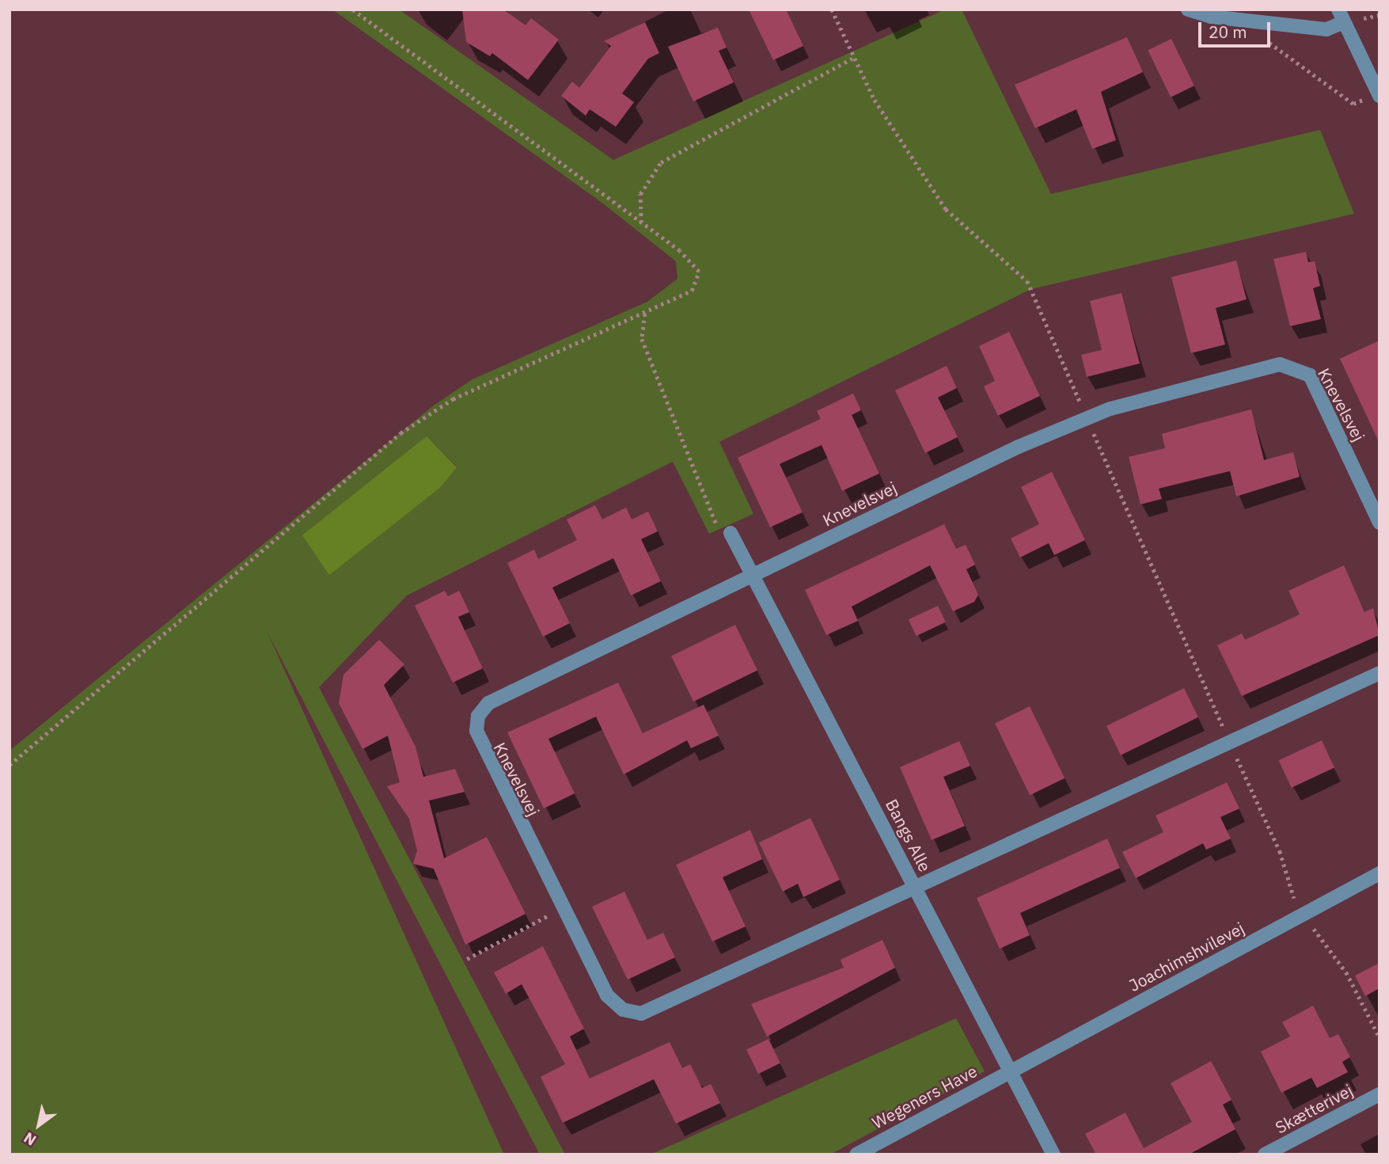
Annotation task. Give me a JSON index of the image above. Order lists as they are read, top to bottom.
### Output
{
  "streets": {
    "street": [
      "Knevelsvej",
      "Bangs Alle",
      "Joachimshvilevej",
      "Wegeners Have",
      "Skætterivej"
    ]
  },
  "crossings": [
    ["Knevelsvej", "Bangs Alle"],
    ["Bangs Alle", "Joachimshvilevej"],
    ["Bangs Alle", "Wegeners Have"],
    ["Joachimshvilevej", "Wegeners Have"]
  ],
  "scale_bar": "20 m",
  "north": "bottom left"
}
